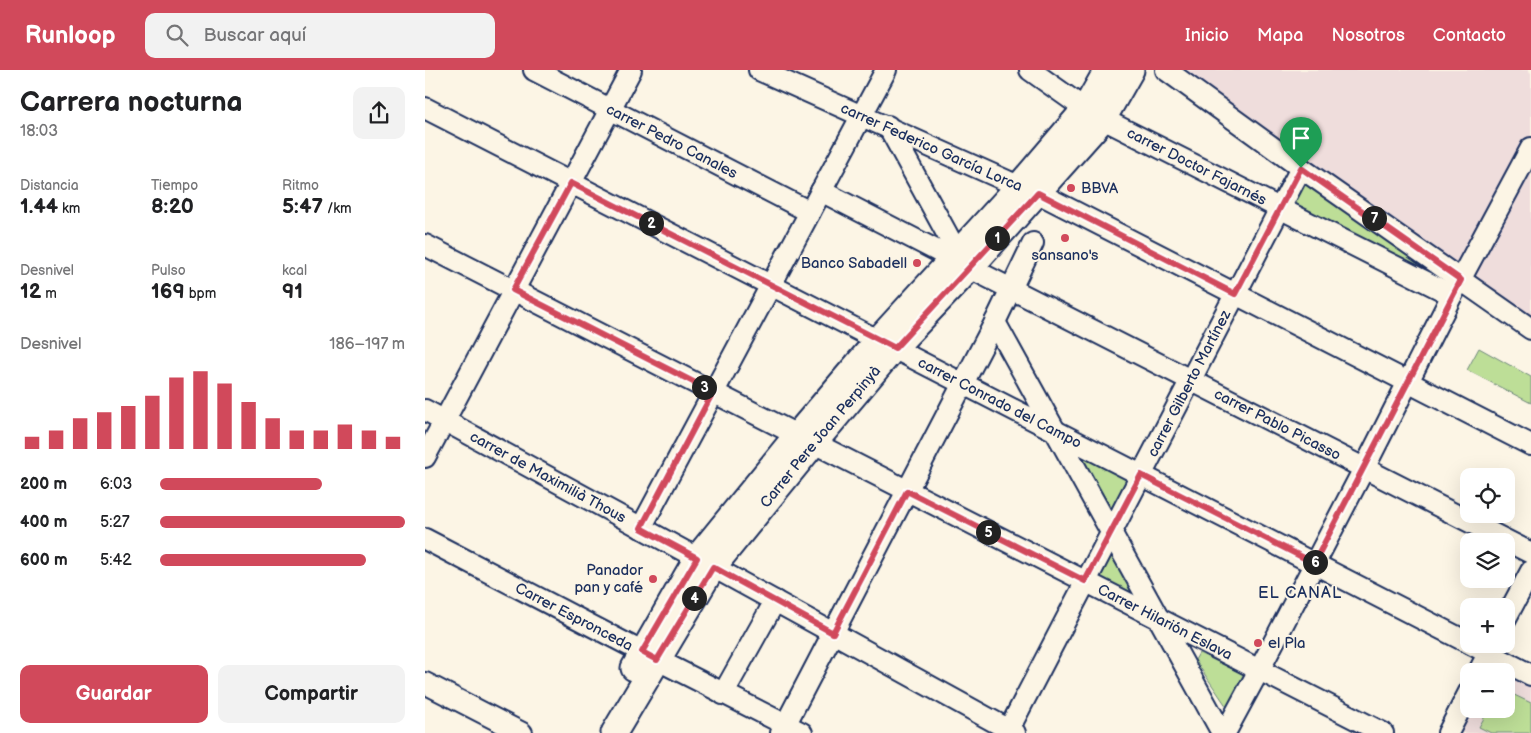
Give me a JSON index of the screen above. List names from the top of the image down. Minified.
{"streets":{"main road":["Carrer Pere Joan Perpinyà"],"street":["carrer Pedro Canales","carrer Federico García Lorca","carrer Doctor Fajarnés","carrer Gilberto Martínez","carrer Conrado del Campo","carrer Pablo Picasso","carrer de Maximilià Thous","Carrer Espronceda","Carrer Hilarión Eslava"]},"crossings":[["carrer Federico García Lorca","carrer Gilberto Martínez"],["carrer Federico García Lorca","Carrer Pere Joan Perpinyà"],["carrer Doctor Fajarnés","carrer Gilberto Martínez"],["carrer Doctor Fajarnés","Carrer Pere Joan Perpinyà"],["carrer Gilberto Martínez","carrer Conrado del Campo"],["carrer Gilberto Martínez","carrer Pablo Picasso"],["carrer Gilberto Martínez","carrer de Maximilià Thous"],["carrer Gilberto Martínez","Carrer Hilarión Eslava"],["carrer Conrado del Campo","Carrer Pere Joan Perpinyà"],["carrer Pablo Picasso","Carrer Pere Joan Perpinyà"],["Carrer Pere Joan Perpinyà","carrer de Maximilià Thous"],["Carrer Pere Joan Perpinyà","Carrer Espronceda"],["Carrer Pere Joan Perpinyà","Carrer Hilarión Eslava"]],"districts":["EL CANAL"],"places":["BBVA","sansano's","Banco Sabadell","Panador pan y café","el Pla"],"page":{"header":"Runloop","search":"Buscar aquí","nav":["Inicio","Mapa","Nosotros","Contacto"],"heading":["Carrera nocturna","18:03"],"stats":[["Distancia","1.44 km"],["Tiempo","8:20"],["Ritmo","5:47 /km"],["Desnivel","12 m"],["Pulso","169 bpm"],["kcal","91"]],"pins":["7","2","1","3","5","6","4"],"chart":["Desnivel","186–197 m"],"list":[{"name":"200 m","note":"6:03"},{"name":"400 m","note":"5:27"},{"name":"600 m","note":"5:42"}],"map_buttons":["+","−"],"buttons":["Guardar","Compartir"]}}
